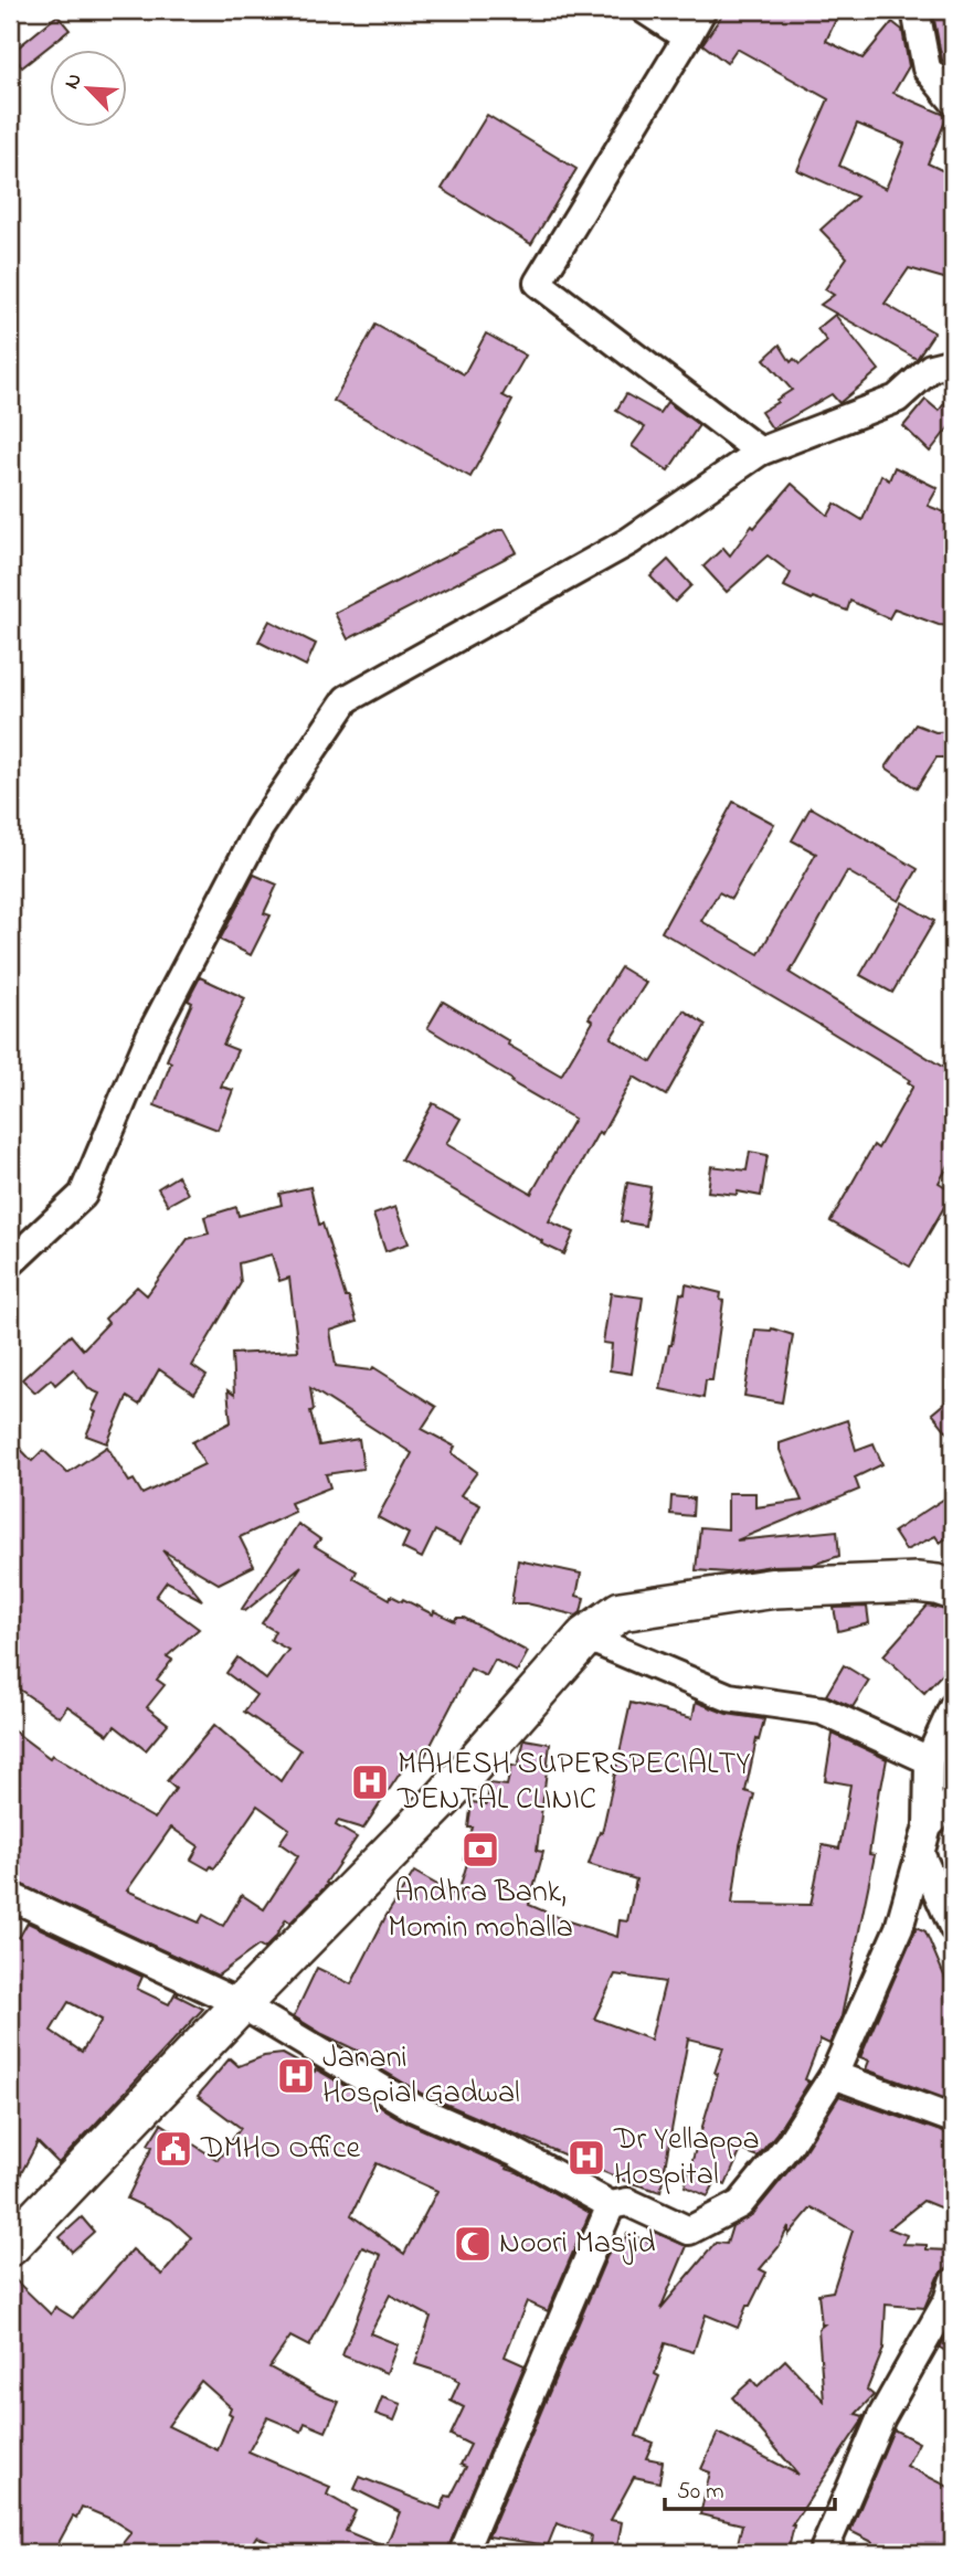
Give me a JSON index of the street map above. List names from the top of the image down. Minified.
{"places":{"hospital":["MAHESH SUPERSPECIALTY DENTAL CLINIC","Janani Hospial Gadwal","Dr Yellappa Hospital"],"bank":["Andhra Bank, Momin mohalla"],"public building":["DMHO Office"],"mosque":["Noori Masjid"]},"scale_bar":"50 m","north":"top left"}
